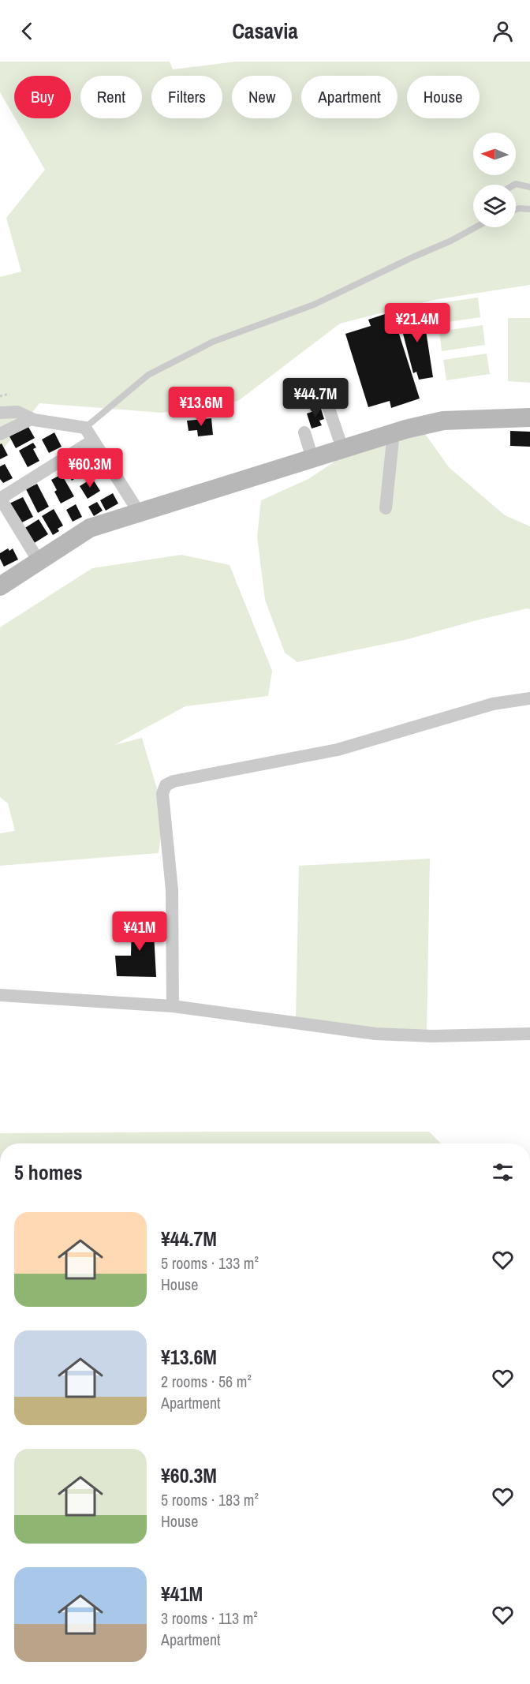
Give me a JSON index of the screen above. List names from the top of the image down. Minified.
{"north":"left","page":{"header":"Casavia","chip":["Buy","Rent","Filters","New","Apartment","House"],"price":["¥21.4M","¥44.7M","¥13.6M","¥60.3M","¥41M"],"heading":"5 homes","list":[{"name":"¥44.7M","note":"5 rooms · 133 m² · House"},{"name":"¥13.6M","note":"2 rooms · 56 m² · Apartment"},{"name":"¥60.3M","note":"5 rooms · 183 m² · House"},{"name":"¥41M","note":"3 rooms · 113 m² · Apartment"}]}}
